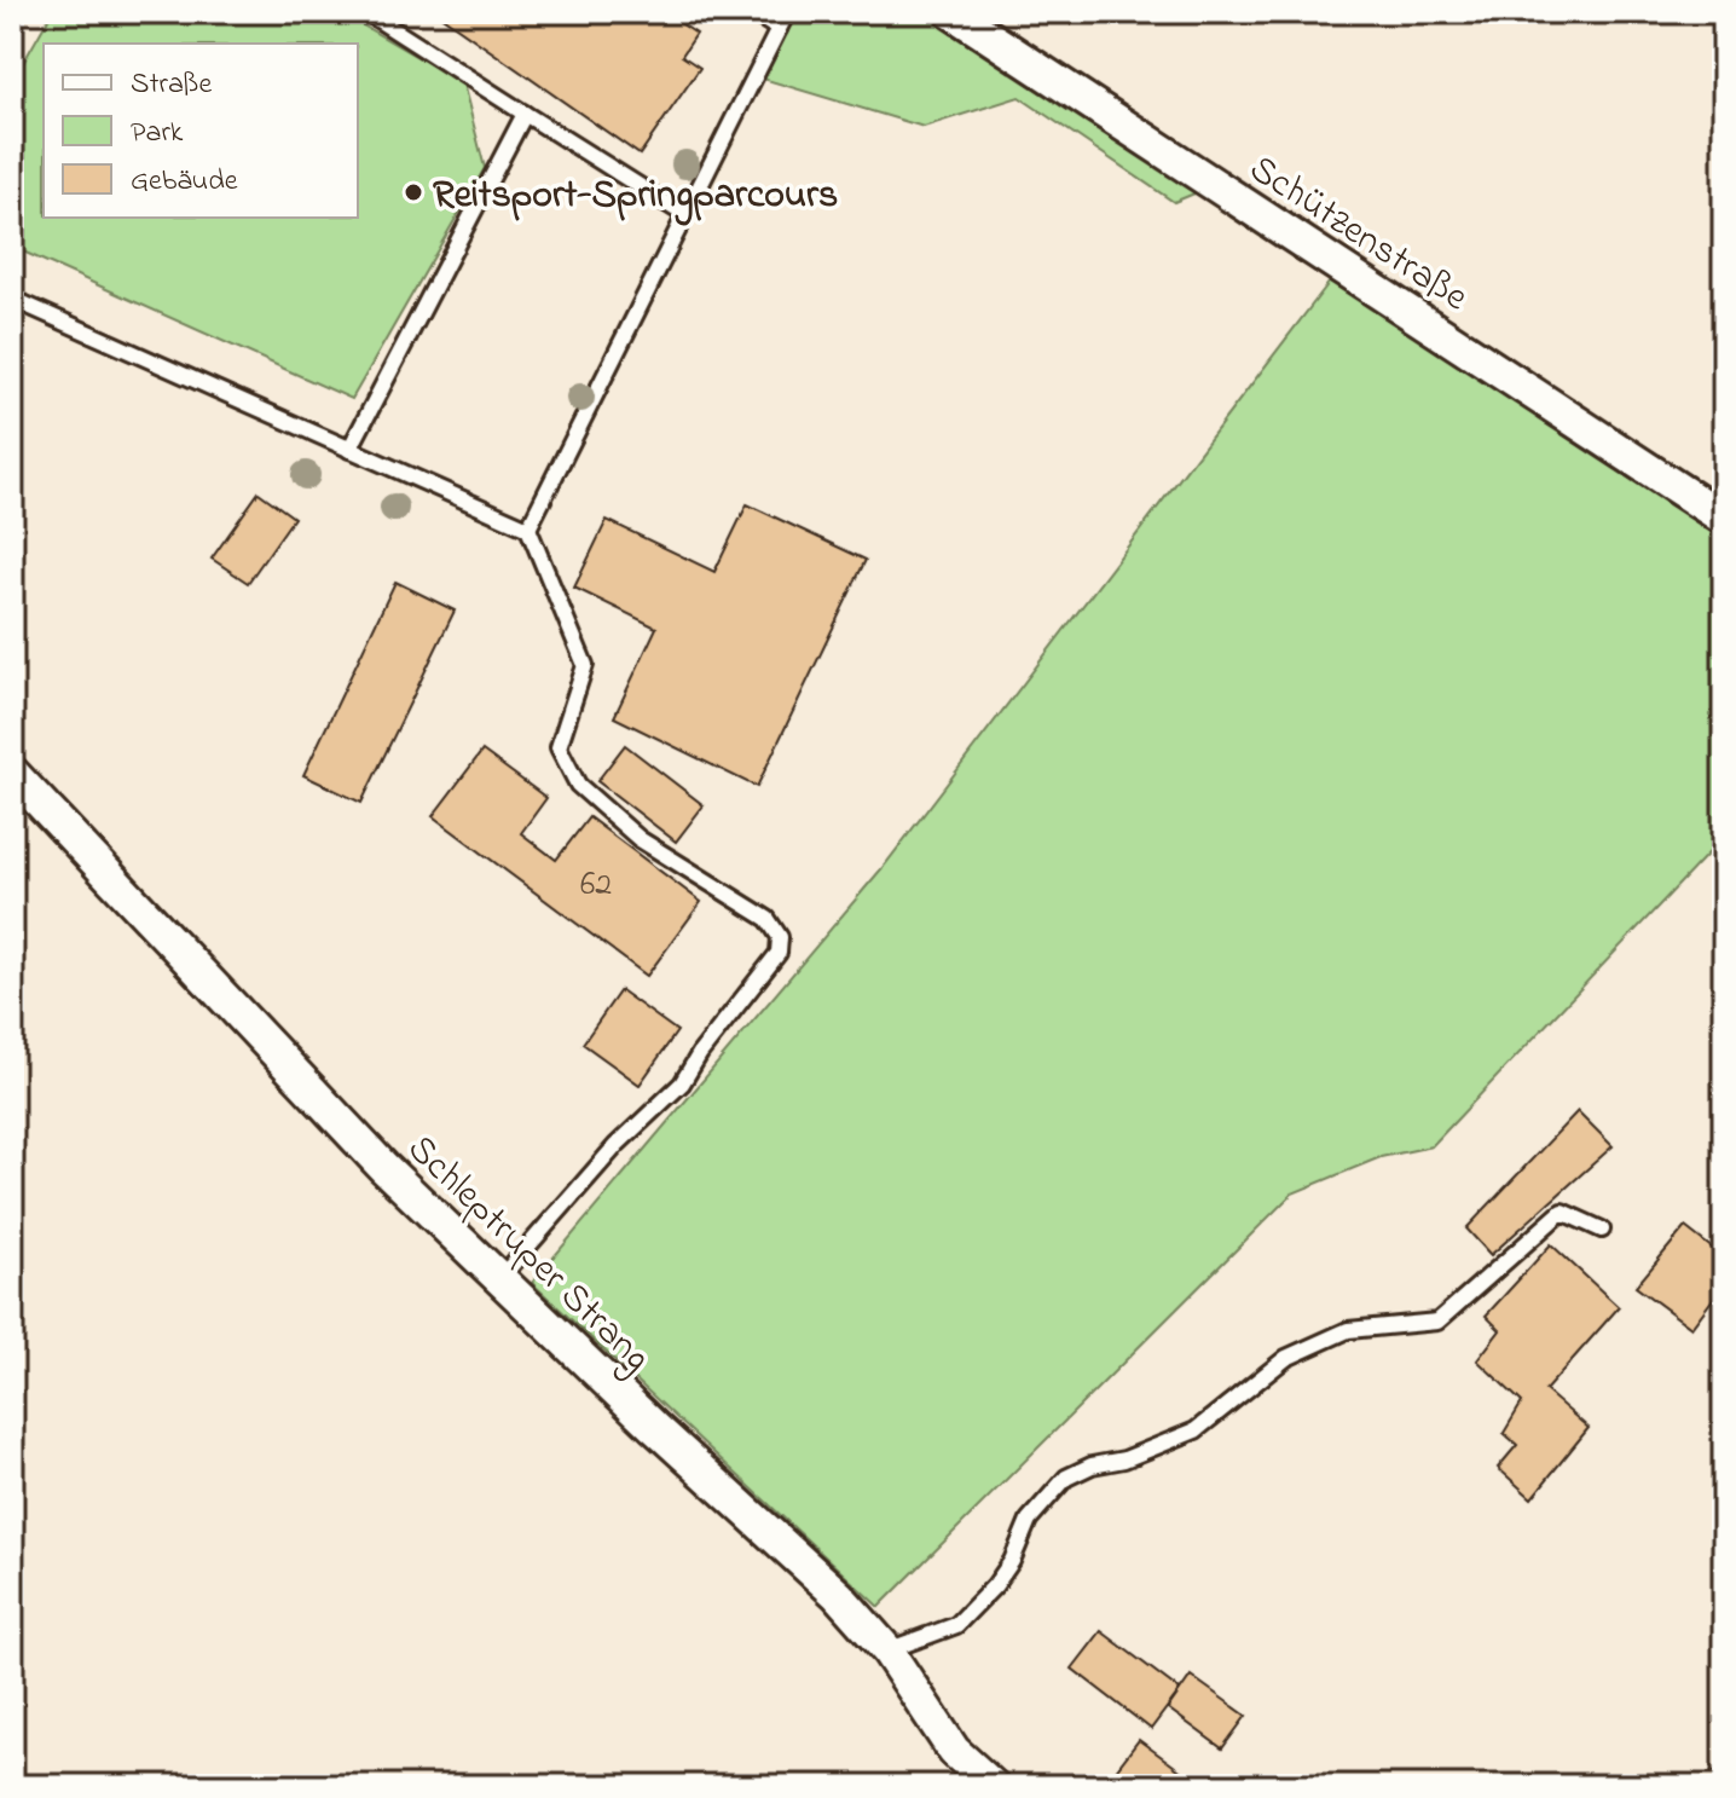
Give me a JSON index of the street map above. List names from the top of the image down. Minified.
{"streets":{"street":["Schützenstraße","Schleptruper Strang"]},"places":["Reitsport-Springparcours"],"house_numbers":["62"],"legend":["Straße","Park","Gebäude"]}
